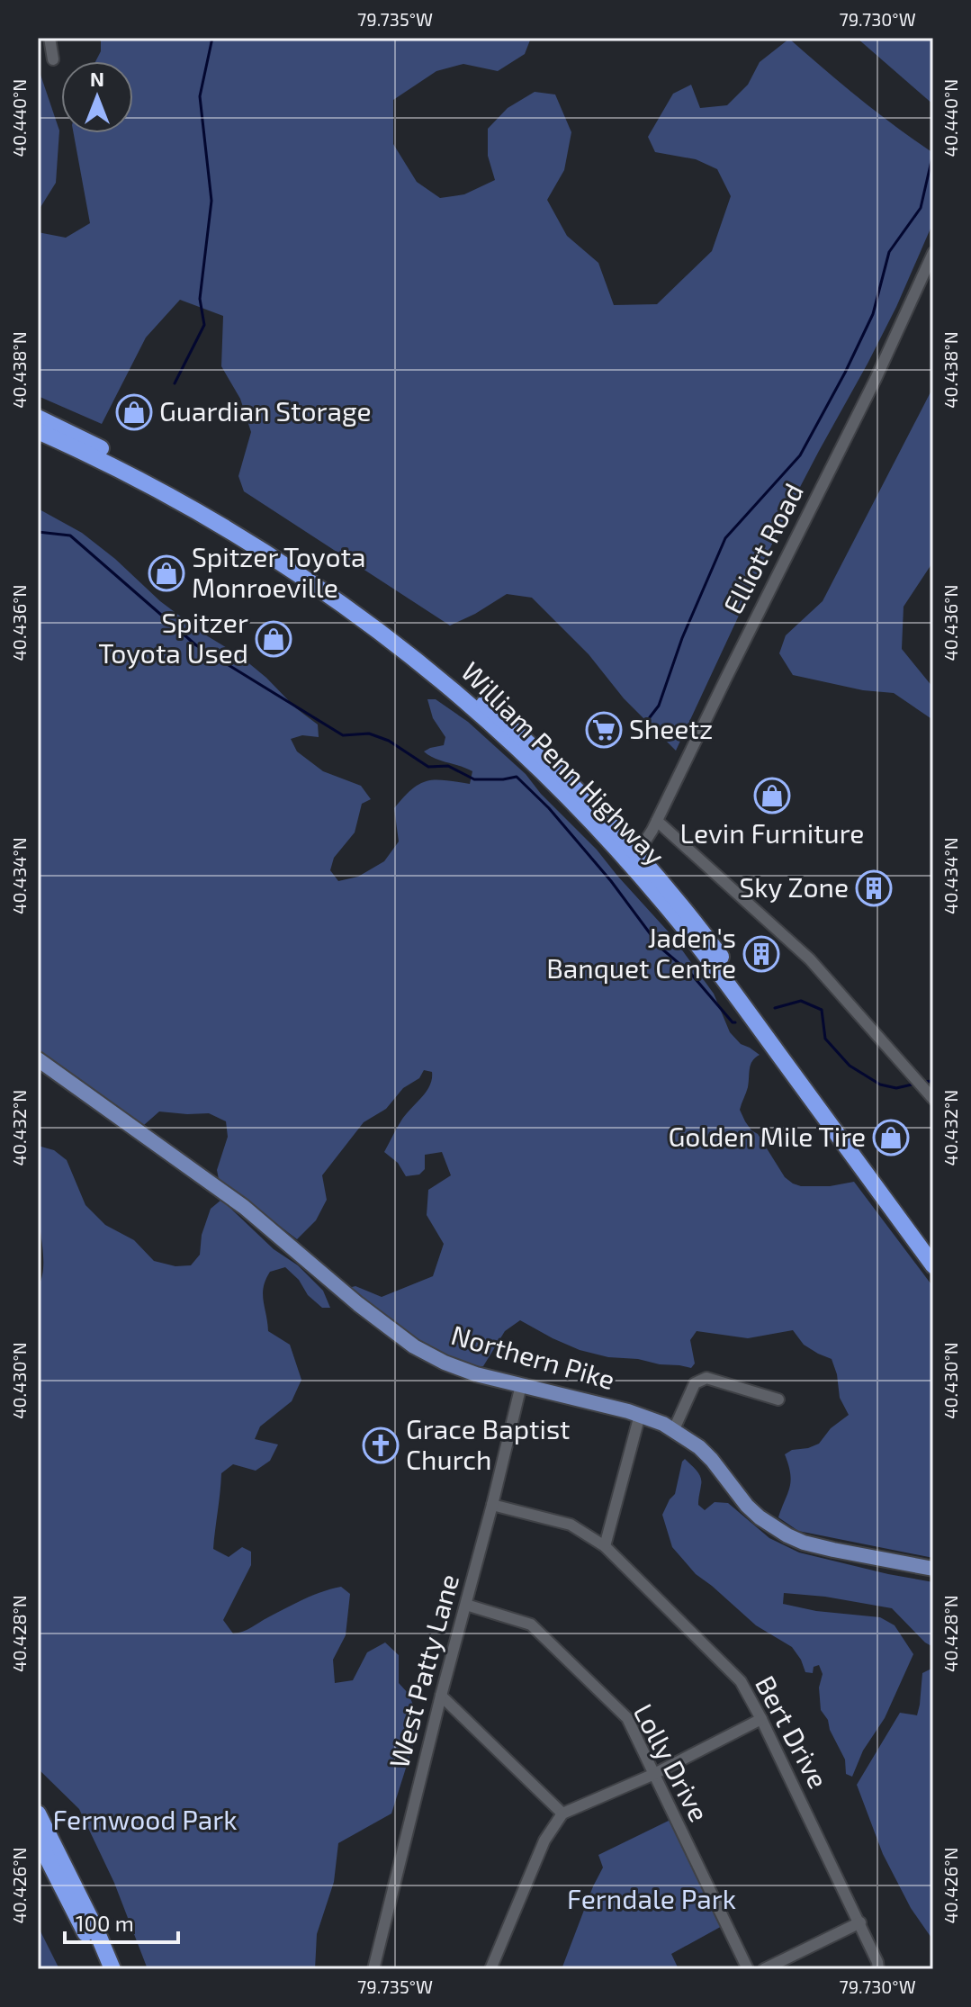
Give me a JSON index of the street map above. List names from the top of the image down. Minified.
{"streets":{"highway":["William Penn Highway"],"main road":["Northern Pike"],"street":["Elliott Road","West Patty Lane","Bert Drive","Lolly Drive"]},"crossings":[["Elliott Road","William Penn Highway"],["Northern Pike","West Patty Lane"],["West Patty Lane","Bert Drive"],["West Patty Lane","Lolly Drive"]],"parks":["Fernwood Park","Ferndale Park"],"places":{"shop":["Guardian Storage","Spitzer Toyota Monroeville","Spitzer Toyota Used","Levin Furniture","Golden Mile Tire"],"supermarket":["Sheetz"],"building":["Sky Zone","Jaden's Banquet Centre"],"church":["Grace Baptist Church"]},"scale_bar":"100 m","north":"top","coordinates":["79.735°W","79.730°W","40.440°N","40.438°N","40.436°N","40.434°N","40.432°N","40.430°N","40.428°N","40.426°N"]}
